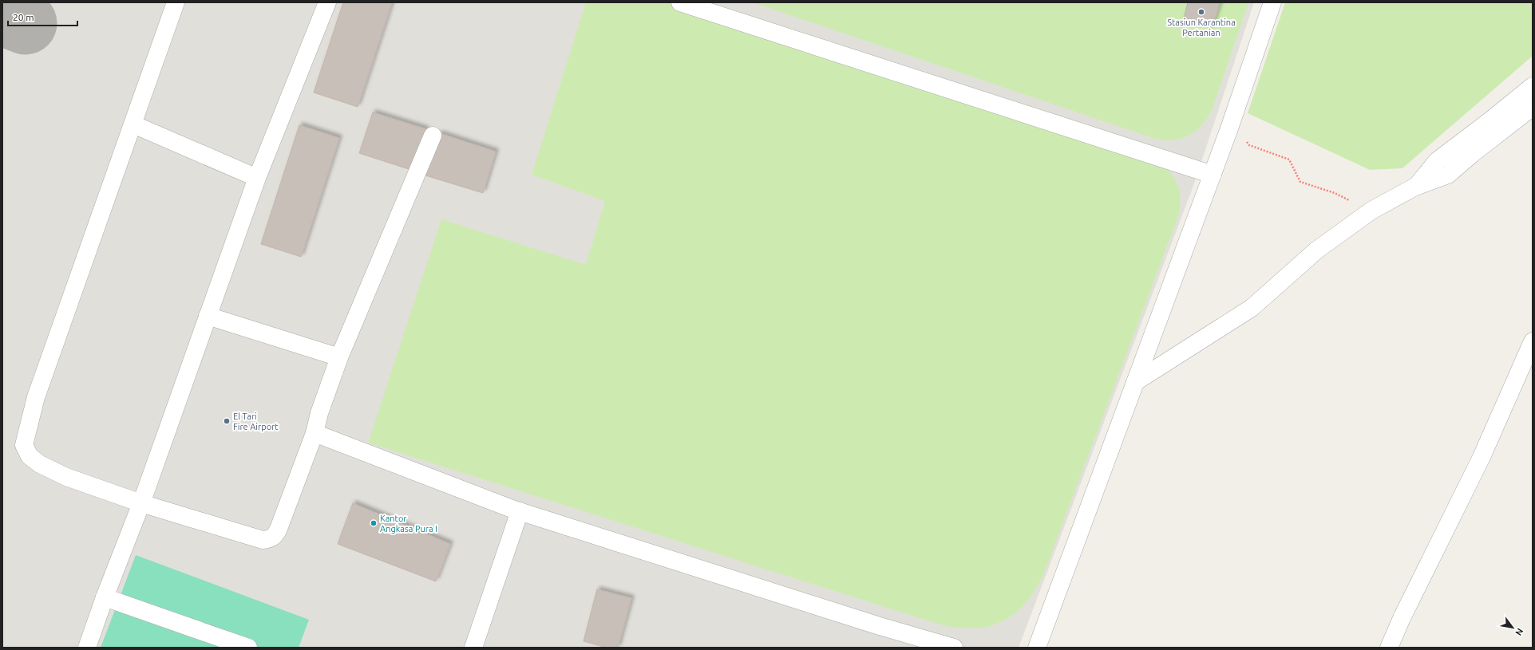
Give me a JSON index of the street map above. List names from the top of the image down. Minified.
{"places":["Stasiun Karantina Pertanian","El Tari Fire Airport","Kantor Angkasa Pura I"],"scale_bar":"20 m","north":"bottom right"}
